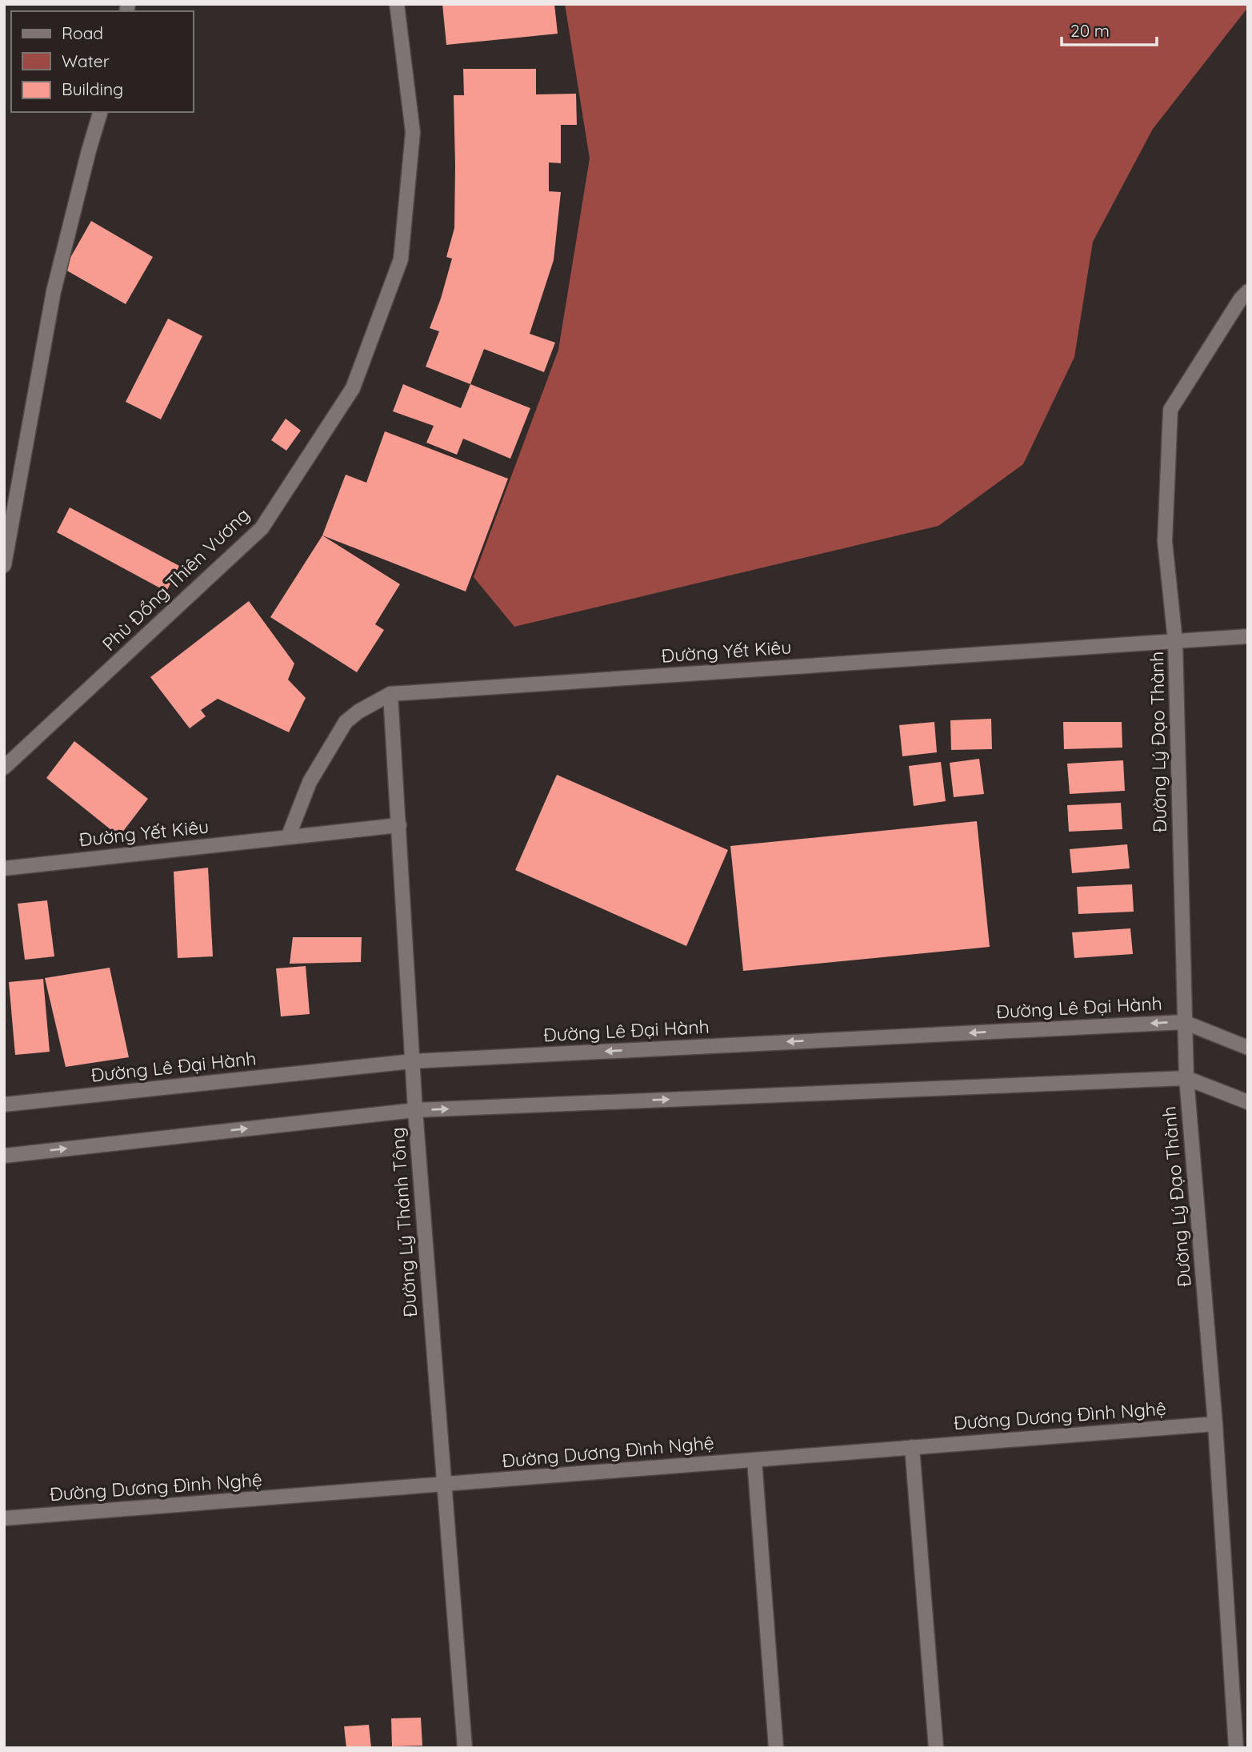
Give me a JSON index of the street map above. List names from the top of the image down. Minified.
{"streets":{"street":["Phù Đổng Thiên Vương","Đường Yết Kiêu","Đường Lý Đạo Thành","Đường Lê Đại Hành","Đường Lý Thánh Tông","Đường Dương Đình Nghệ"]},"crossings":[["Đường Yết Kiêu","Đường Lý Đạo Thành"],["Đường Yết Kiêu","Đường Lý Thánh Tông"],["Đường Lý Đạo Thành","Đường Lê Đại Hành"],["Đường Lý Đạo Thành","Đường Dương Đình Nghệ"],["Đường Lê Đại Hành","Đường Lý Thánh Tông"],["Đường Lý Thánh Tông","Đường Dương Đình Nghệ"]],"legend":["Road","Water","Building"],"scale_bar":"20 m"}
